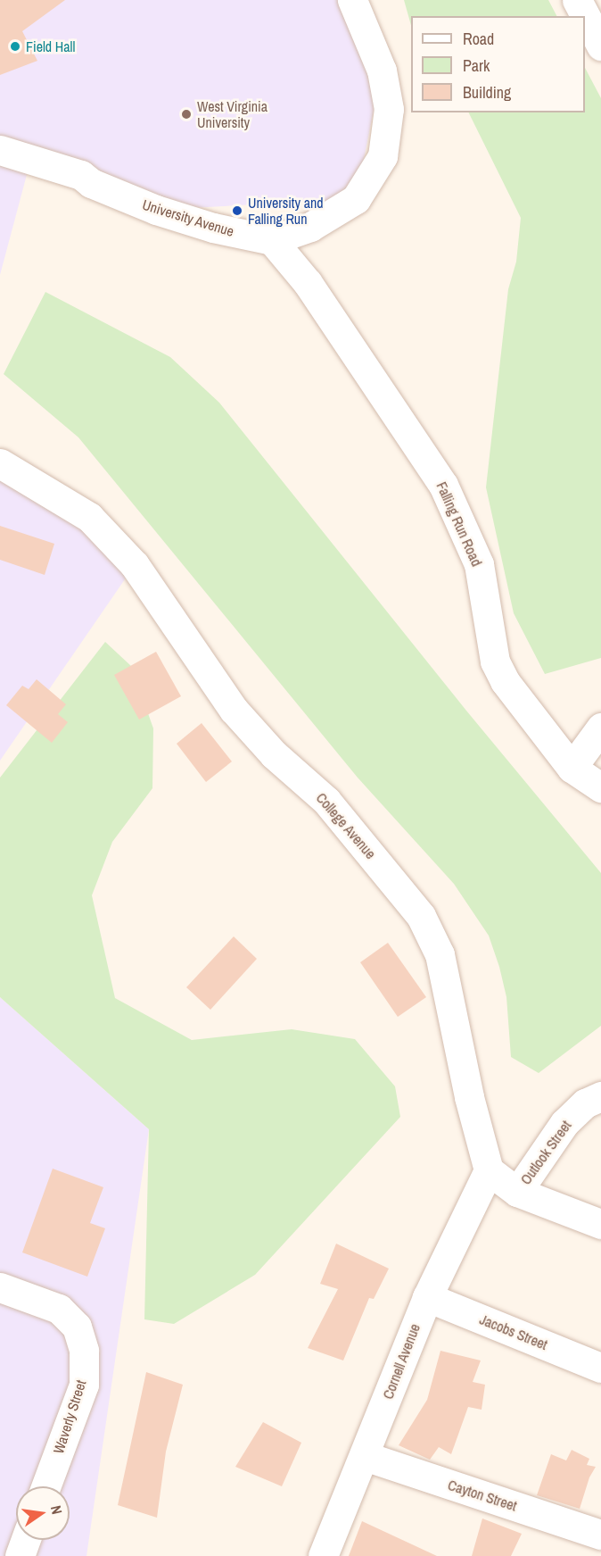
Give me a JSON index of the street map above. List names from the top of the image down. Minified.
{"streets":{"street":["University Avenue","Falling Run Road","College Avenue","Outlook Street","Jacobs Street","Cornell Avenue","Waverly Street","Cayton Street"]},"crossings":[["University Avenue","Falling Run Road"],["College Avenue","Cornell Avenue"],["Jacobs Street","Cornell Avenue"],["Cornell Avenue","Cayton Street"]],"places":["Field Hall","West Virginia University","University and Falling Run"],"legend":["Road","Park","Building"],"north":"right"}
